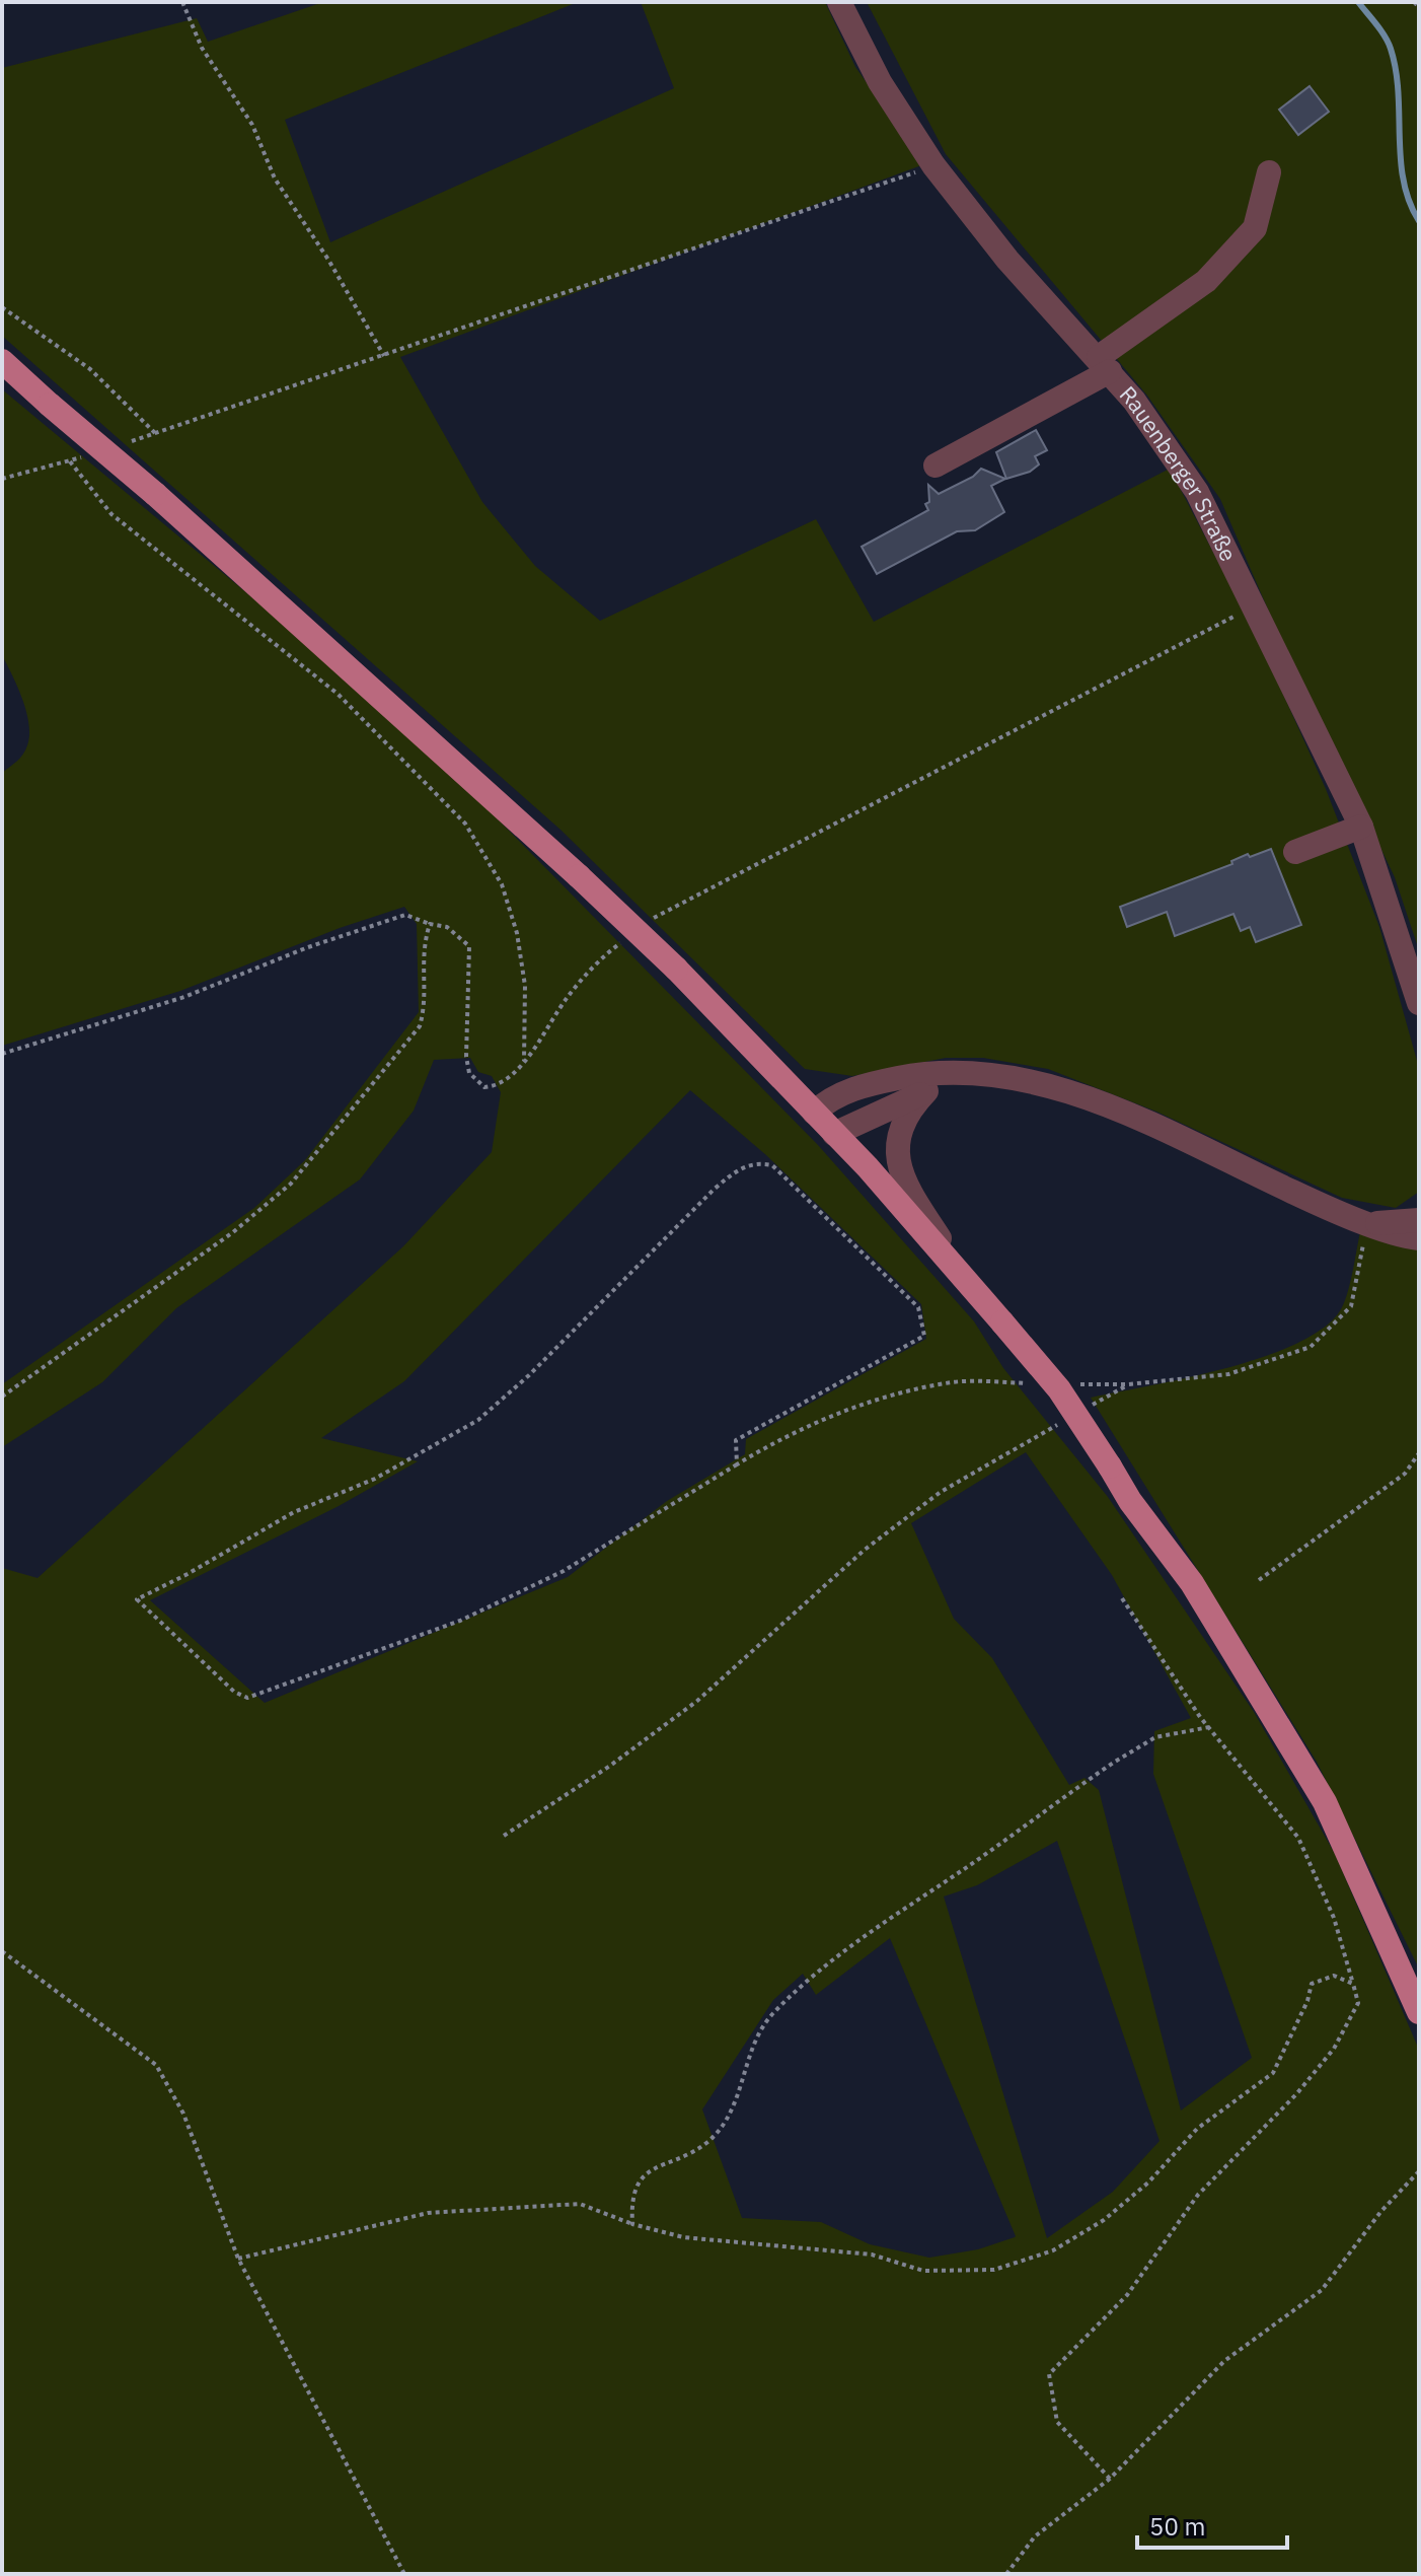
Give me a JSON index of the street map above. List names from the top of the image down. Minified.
{"streets":{"street":["Rauenberger Straße"]},"scale_bar":"50 m"}
